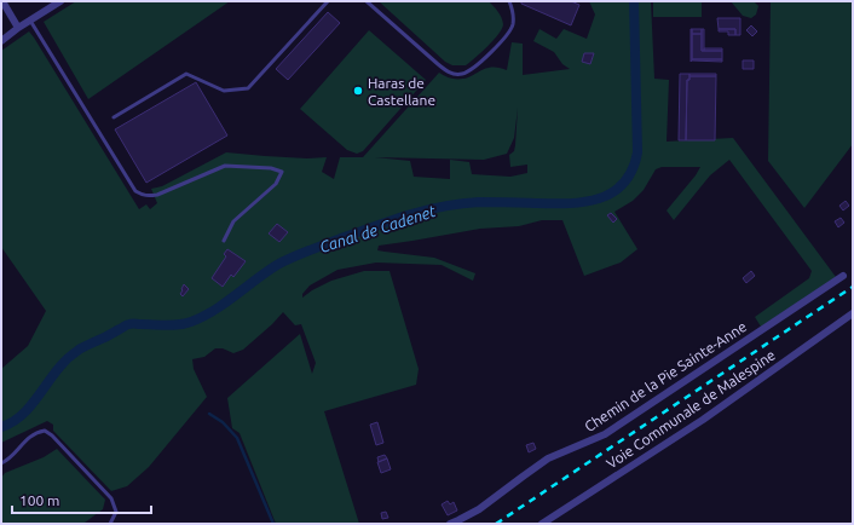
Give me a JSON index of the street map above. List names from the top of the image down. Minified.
{"streets":{"street":["Chemin de la Pie Sainte-Anne","Voie Communale de Malespine"]},"water":["Canal de Cadenet"],"places":["Haras de Castellane"],"scale_bar":"100 m"}
